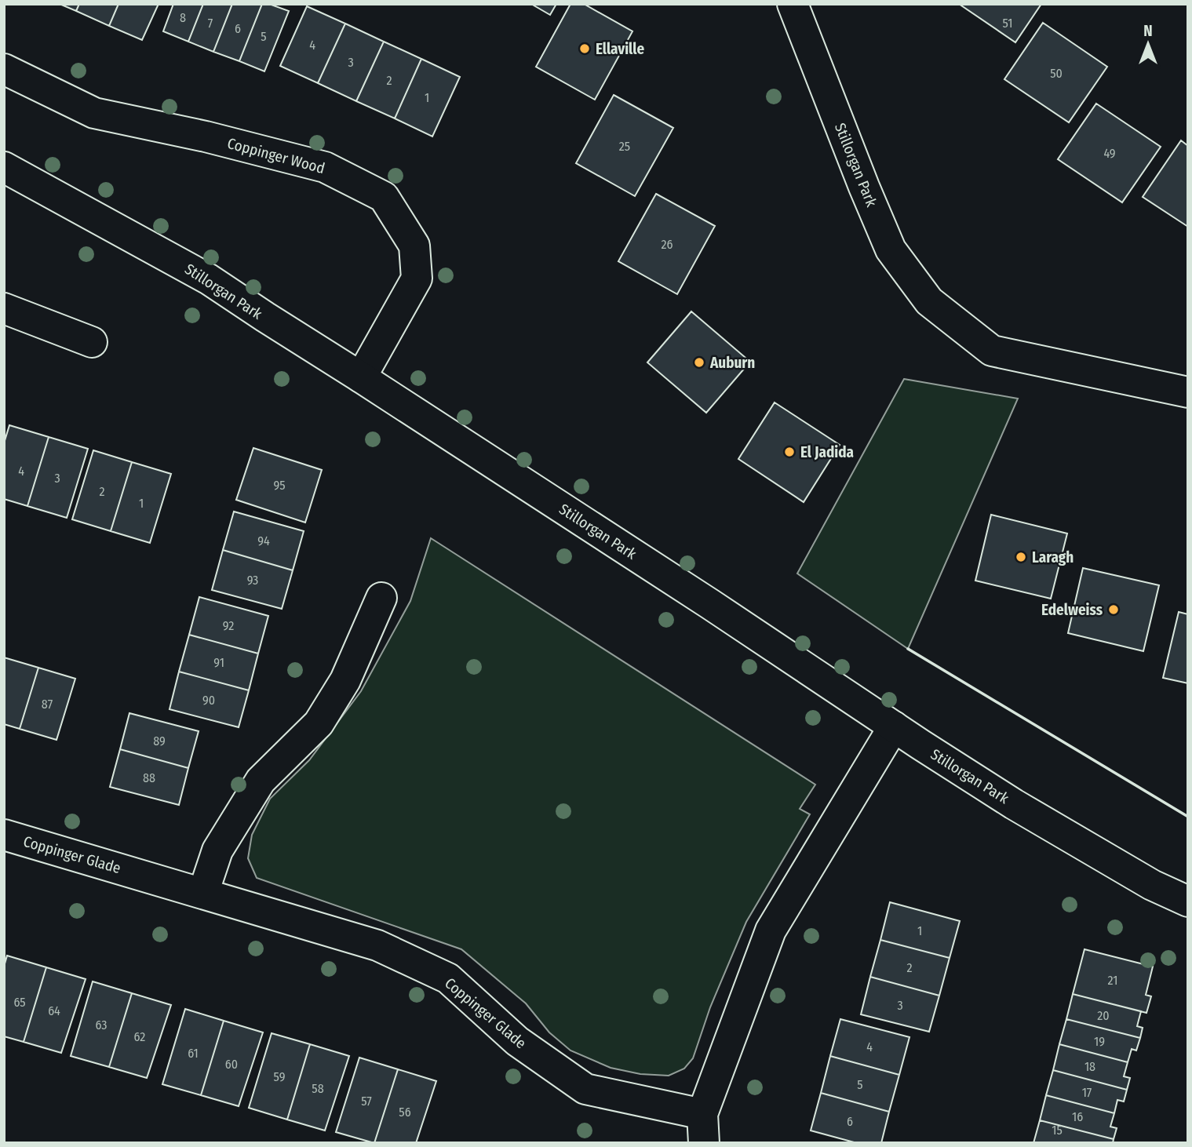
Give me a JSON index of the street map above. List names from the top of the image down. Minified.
{"streets":{"street":["Coppinger Wood","Stillorgan Park","Coppinger Glade"]},"crossings":[["Coppinger Wood","Stillorgan Park"],["Stillorgan Park","Coppinger Glade"]],"places":["Ellaville","Auburn","El Jadida","Laragh","Edelweiss"],"house_numbers":["8","7","51","6","5","4","3","50","2","1","25","49","26","4","3","95","2","1","94","93","92","91","90","87","89","88","1","2","21","65","3","64","20","63","62","19","4","61","60","18","59","5","58","17","57","56","16","6","15"],"north":"top"}
